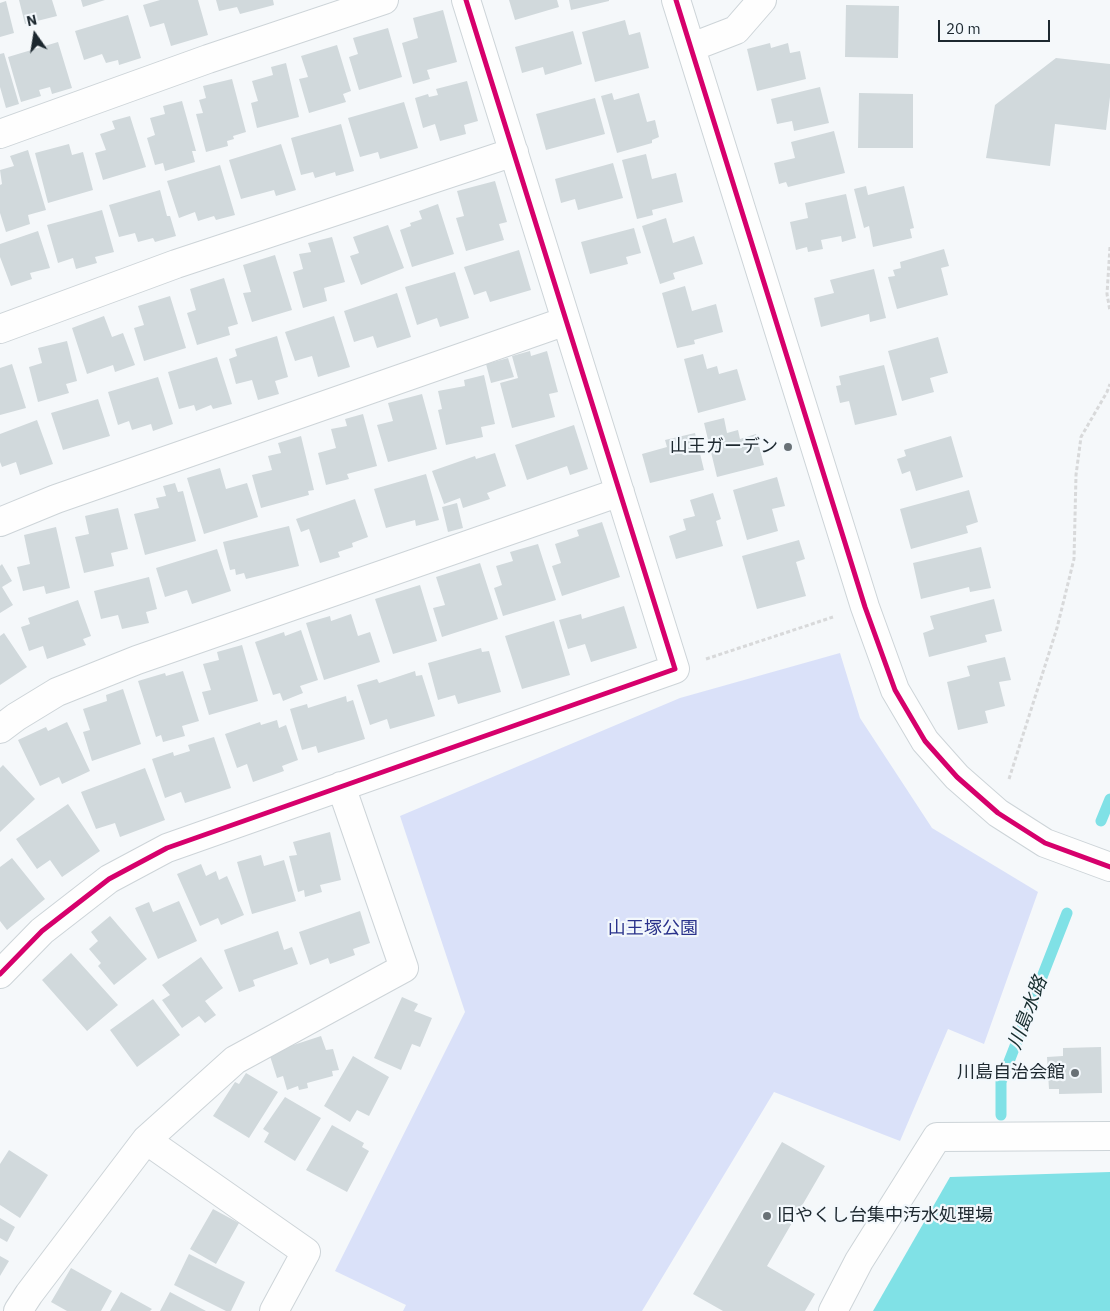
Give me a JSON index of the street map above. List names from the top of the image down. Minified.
{"water":["川島水路"],"parks":["山王塚公園"],"places":["山王ガーデン","川島自治会館","旧やくし台集中汚水処理場"],"scale_bar":"20 m","north":"top"}
